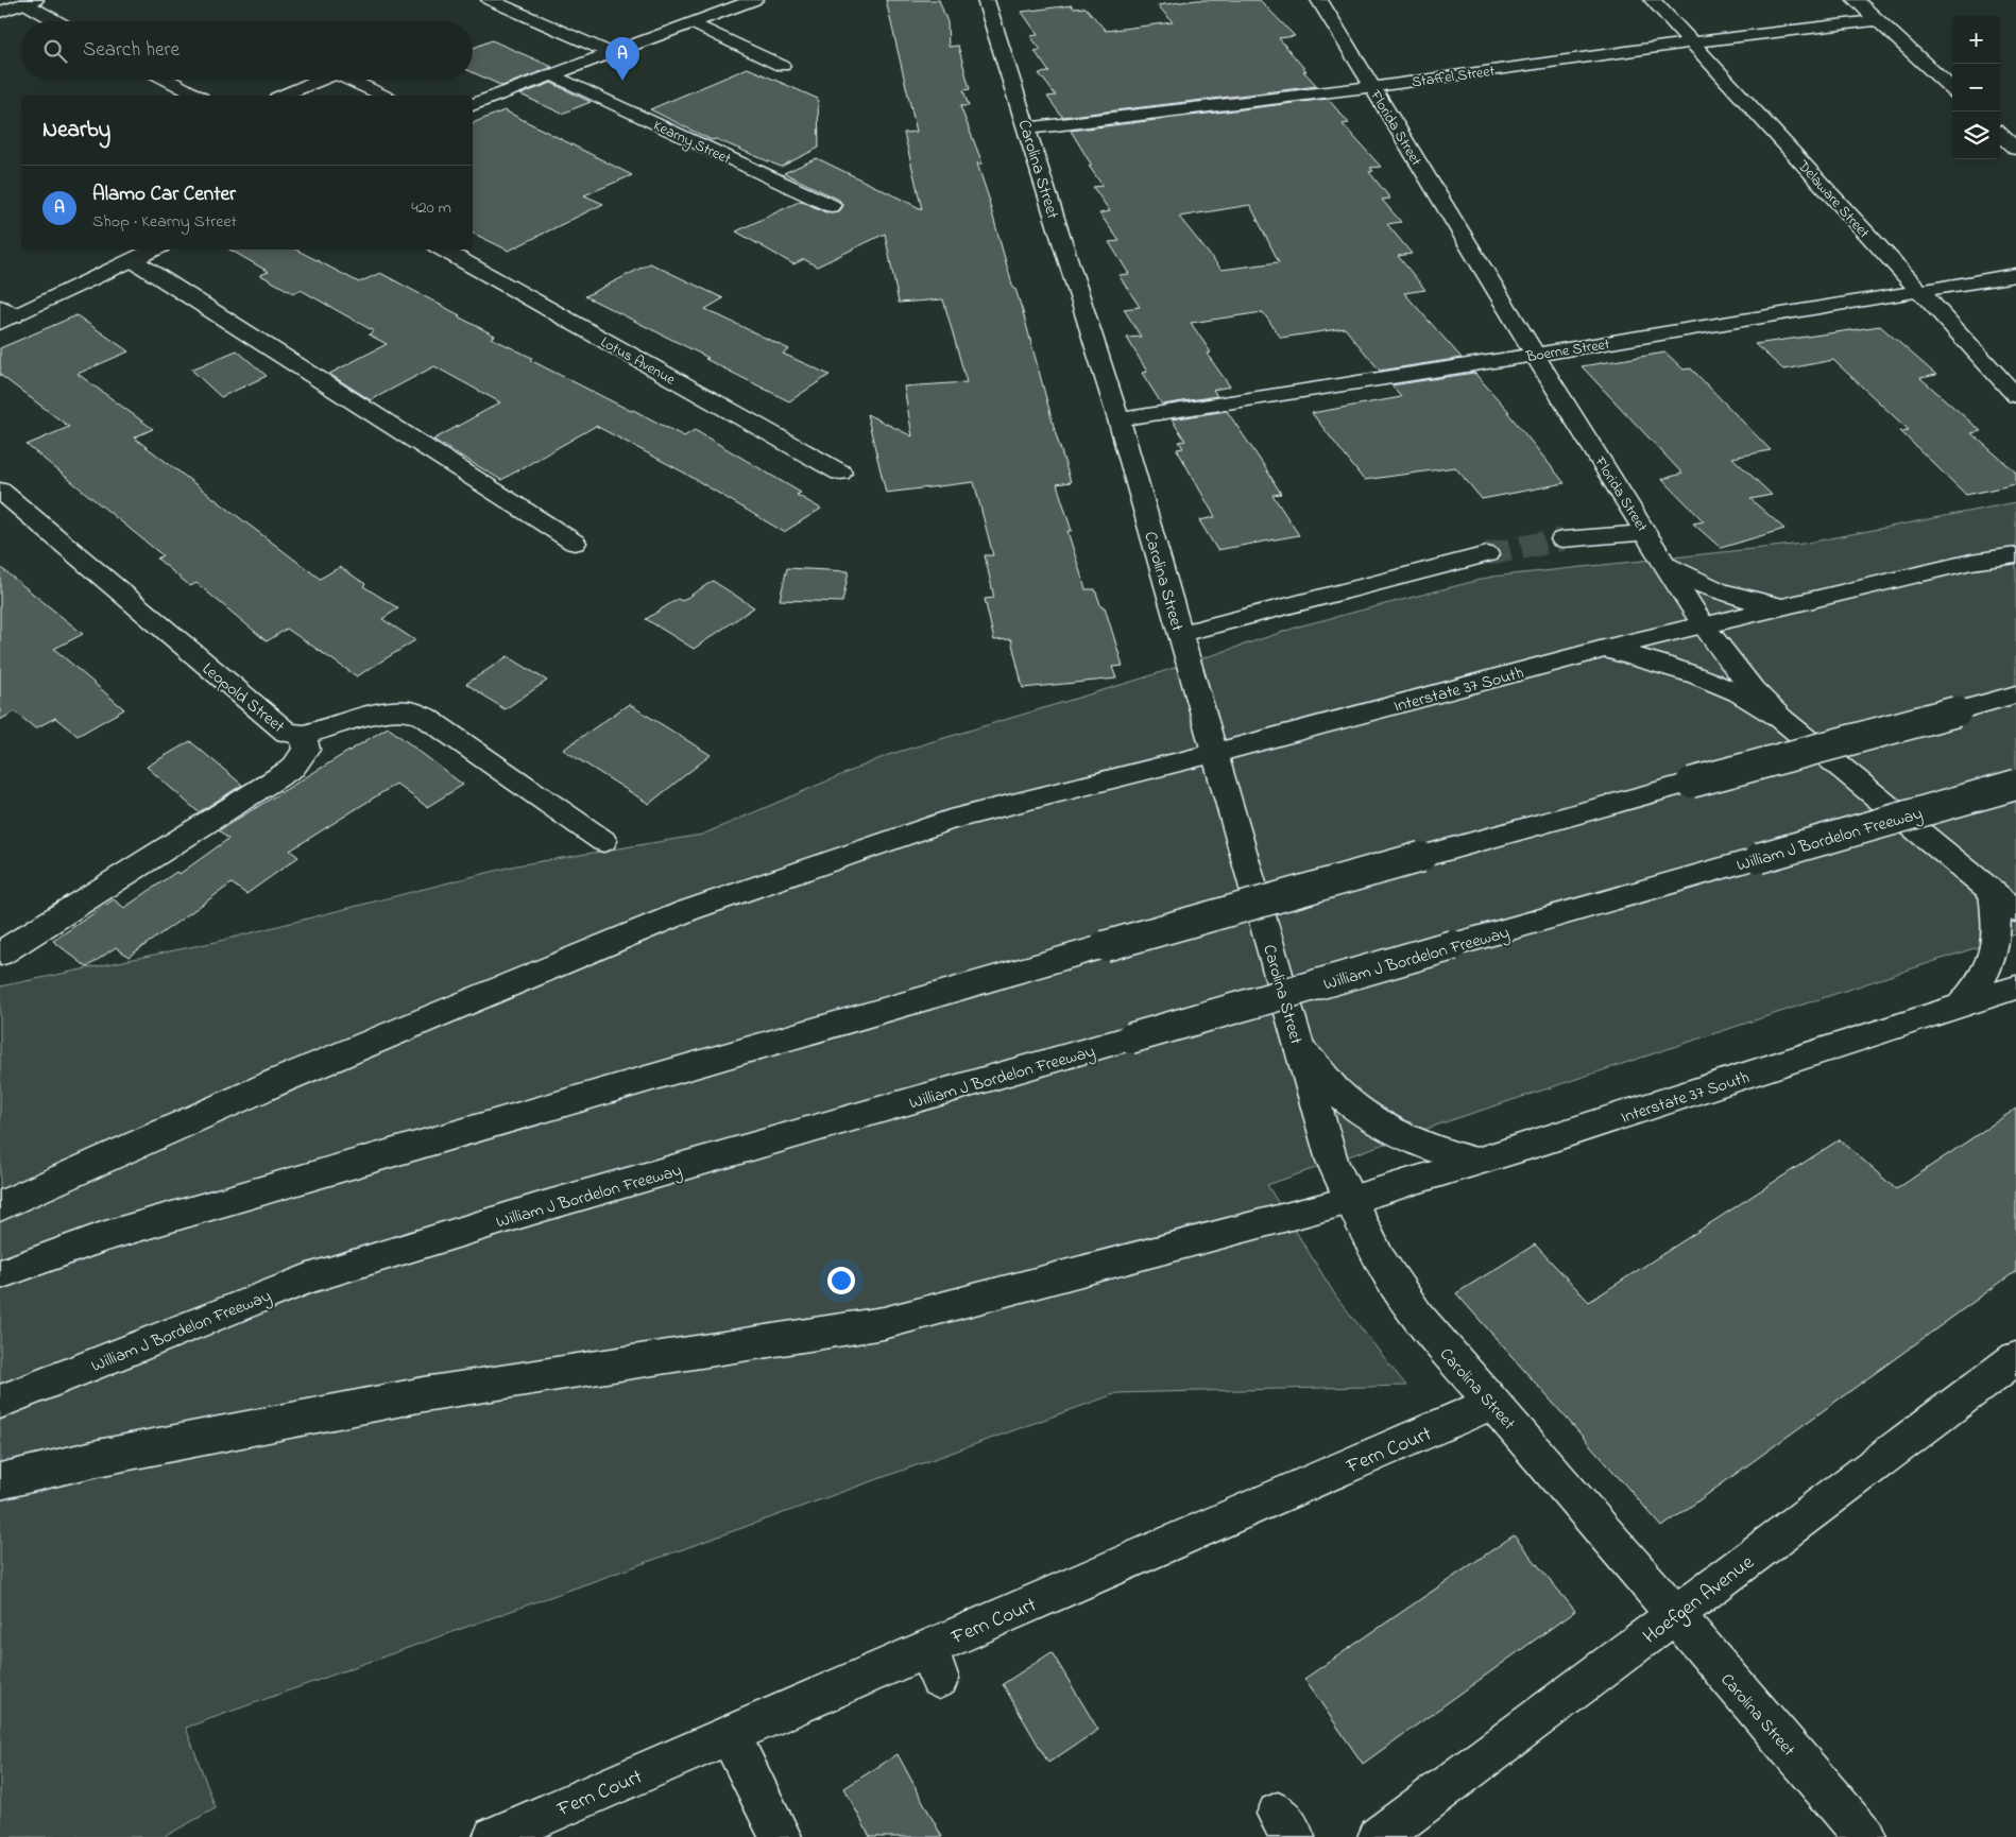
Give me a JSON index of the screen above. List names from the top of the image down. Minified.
{"streets":{"main road":["Staffel Street","Florida Street","Kearny Street","Carolina Street","Delaware Street","Boerne Street","Lotus Avenue","Interstate 37 South","Leopold Street","William J Bordelon Freeway","Fern Court","Hoefgen Avenue"]},"crossings":[["Staffel Street","Florida Street"],["Staffel Street","Carolina Street"],["Staffel Street","Delaware Street"],["Florida Street","Boerne Street"],["Florida Street","Interstate 37 South"],["Carolina Street","Boerne Street"],["Carolina Street","Interstate 37 South"],["Carolina Street","Fern Court"],["Carolina Street","Hoefgen Avenue"],["Delaware Street","Boerne Street"]],"page":{"map_buttons":["+","−"],"search":"Search here","pins":"A","heading":"Nearby","list":[{"mark":"A","name":"Alamo Car Center","note":"Shop · Kearny Street","value":"420 m"}]}}
